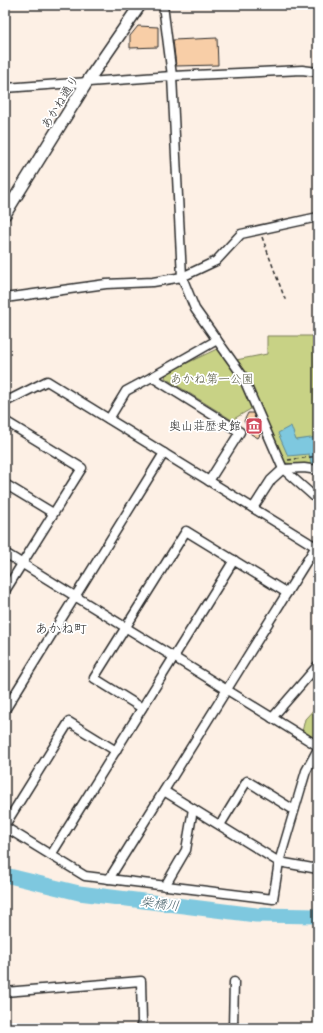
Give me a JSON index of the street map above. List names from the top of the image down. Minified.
{"streets":{"street":["あかね通り"]},"districts":["あかね町"],"water":["柴橋川"],"parks":["あかね第一公園"],"places":{"museum":["奥山荘歴史館"]}}
